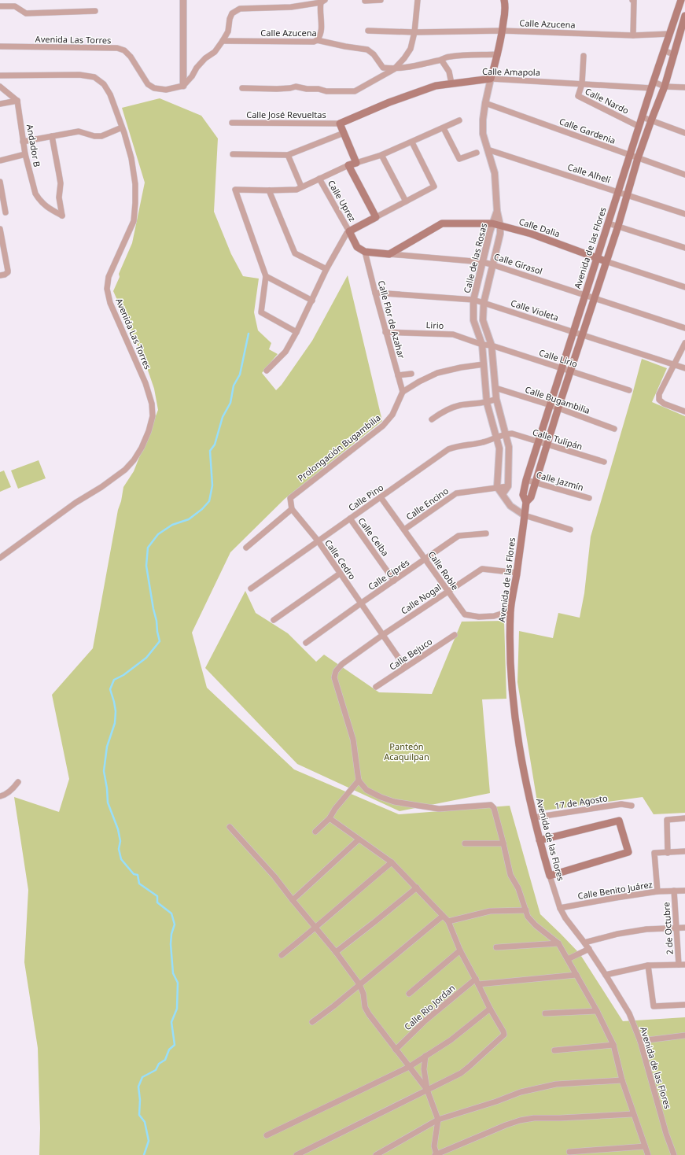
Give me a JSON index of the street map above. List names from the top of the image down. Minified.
{"streets":{"main road":["Calle Amapola","Calle Dalia","Avenida de las Flores","Calle Girasol"],"street":["Calle Azucena","Avenida Las Torres","Calle Nardo","Calle José Revueltas","Calle Gardenia","Andador B","Calle Alhelí","Calle Uprez","Calle de las Rosas","Calle Violeta","Calle Flor de Azahar","Lirio","Calle Lirio","Calle Bugambilia","Calle Tulipán","Prolongación Bugambilia","Calle Jazmín","Calle Pino","Calle Encino","Calle Ceiba","Calle Cedro","Calle Roble","Calle Ciprés","Calle Nogal","Calle Bejuco","17 de Agosto","Calle Benito Juárez","2 de Octubre","Calle Rio Jordan"]},"crossings":[["Calle Azucena","Avenida de las Flores"],["Calle Amapola","Calle Nardo"],["Calle Amapola","Calle José Revueltas"],["Calle Amapola","Avenida de las Flores"],["Calle Amapola","Calle de las Rosas"],["Calle Nardo","Avenida de las Flores"],["Calle Gardenia","Avenida de las Flores"],["Calle Gardenia","Calle de las Rosas"],["Calle Alhelí","Avenida de las Flores"],["Calle Alhelí","Calle de las Rosas"],["Calle Dalia","Avenida de las Flores"],["Calle Dalia","Calle de las Rosas"],["Calle Dalia","Calle Girasol"],["Avenida de las Flores","Calle Girasol"],["Avenida de las Flores","Calle Violeta"],["Avenida de las Flores","Calle Lirio"],["Avenida de las Flores","Calle Bugambilia"],["Avenida de las Flores","Calle Tulipán"],["Avenida de las Flores","Calle Jazmín"],["Avenida de las Flores","Calle Roble"],["Avenida de las Flores","Calle Nogal"],["Avenida de las Flores","17 de Agosto"],["Avenida de las Flores","Calle Benito Juárez"],["Calle de las Rosas","Calle Girasol"],["Calle de las Rosas","Calle Violeta"],["Calle de las Rosas","Lirio"],["Calle de las Rosas","Calle Lirio"],["Calle de las Rosas","Calle Bugambilia"],["Calle de las Rosas","Calle Tulipán"],["Calle de las Rosas","Calle Pino"],["Calle de las Rosas","Calle Encino"],["Calle Girasol","Calle Flor de Azahar"],["Calle Violeta","Calle Flor de Azahar"],["Calle Flor de Azahar","Lirio"],["Calle Flor de Azahar","Prolongación Bugambilia"],["Lirio","Calle Lirio"],["Calle Tulipán","Calle Pino"],["Prolongación Bugambilia","Calle Cedro"],["Calle Pino","Calle Ceiba"],["Calle Pino","Calle Cedro"],["Calle Pino","Calle Roble"],["Calle Encino","Calle Roble"],["Calle Ceiba","Calle Ciprés"],["Calle Cedro","Calle Ciprés"],["Calle Cedro","Calle Nogal"],["Calle Cedro","Calle Bejuco"],["Calle Roble","Calle Ciprés"],["Calle Roble","Calle Nogal"],["Calle Benito Juárez","2 de Octubre"]],"parks":["Panteón Acaquilpan"]}
